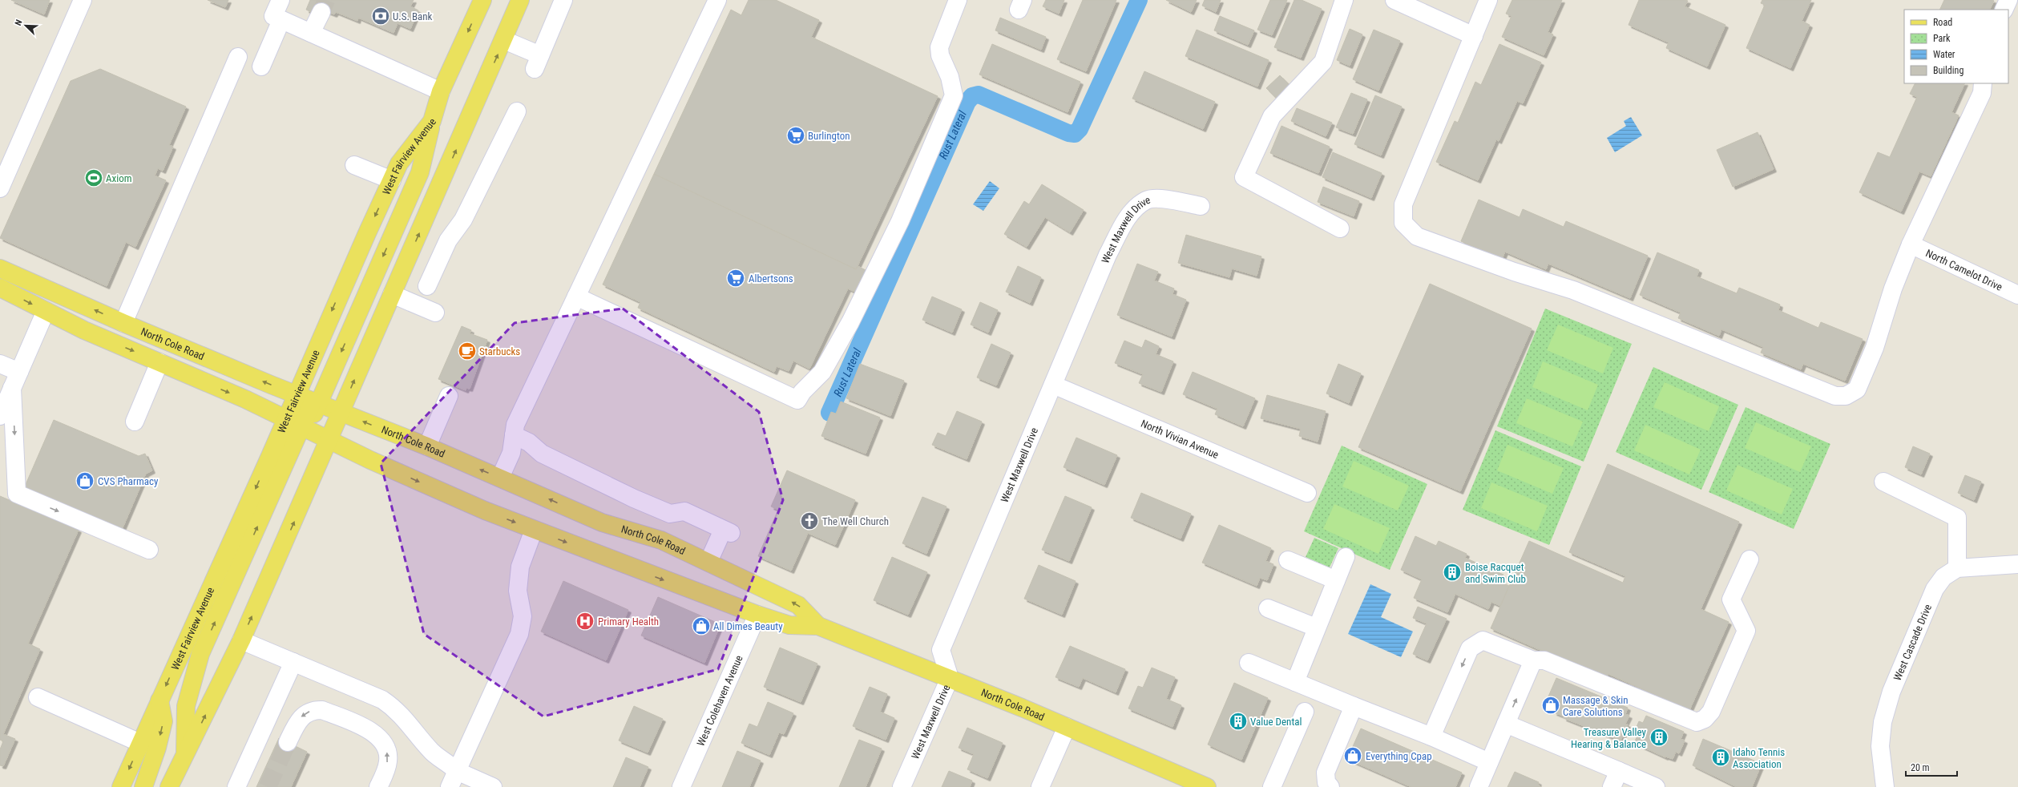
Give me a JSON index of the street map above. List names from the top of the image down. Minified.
{"streets":{"main road":["West Fairview Avenue","North Cole Road"],"street":["West Maxwell Drive","North Camelot Drive","North Vivian Avenue","West Cascade Drive","West Colehaven Avenue"]},"crossings":[["West Fairview Avenue","North Cole Road"],["West Maxwell Drive","North Cole Road"],["West Maxwell Drive","North Vivian Avenue"],["North Cole Road","West Colehaven Avenue"]],"water":["Rust Lateral"],"places":{"bank":["U.S. Bank"],"supermarket":["Burlington","Albertsons"],"sports":["Axiom"],"cafe":["Starbucks"],"shop":["CVS Pharmacy","All Dimes Beauty","Massage & Skin Care Solutions","Everything Cpap"],"church":["The Well Church"],"building":["Boise Racquet and Swim Club","Value Dental","Treasure Valley Hearing & Balance","Idaho Tennis Association"],"hospital":["Primary Health"]},"legend":["Road","Park","Water","Building"],"scale_bar":"20 m","north":"top left"}
